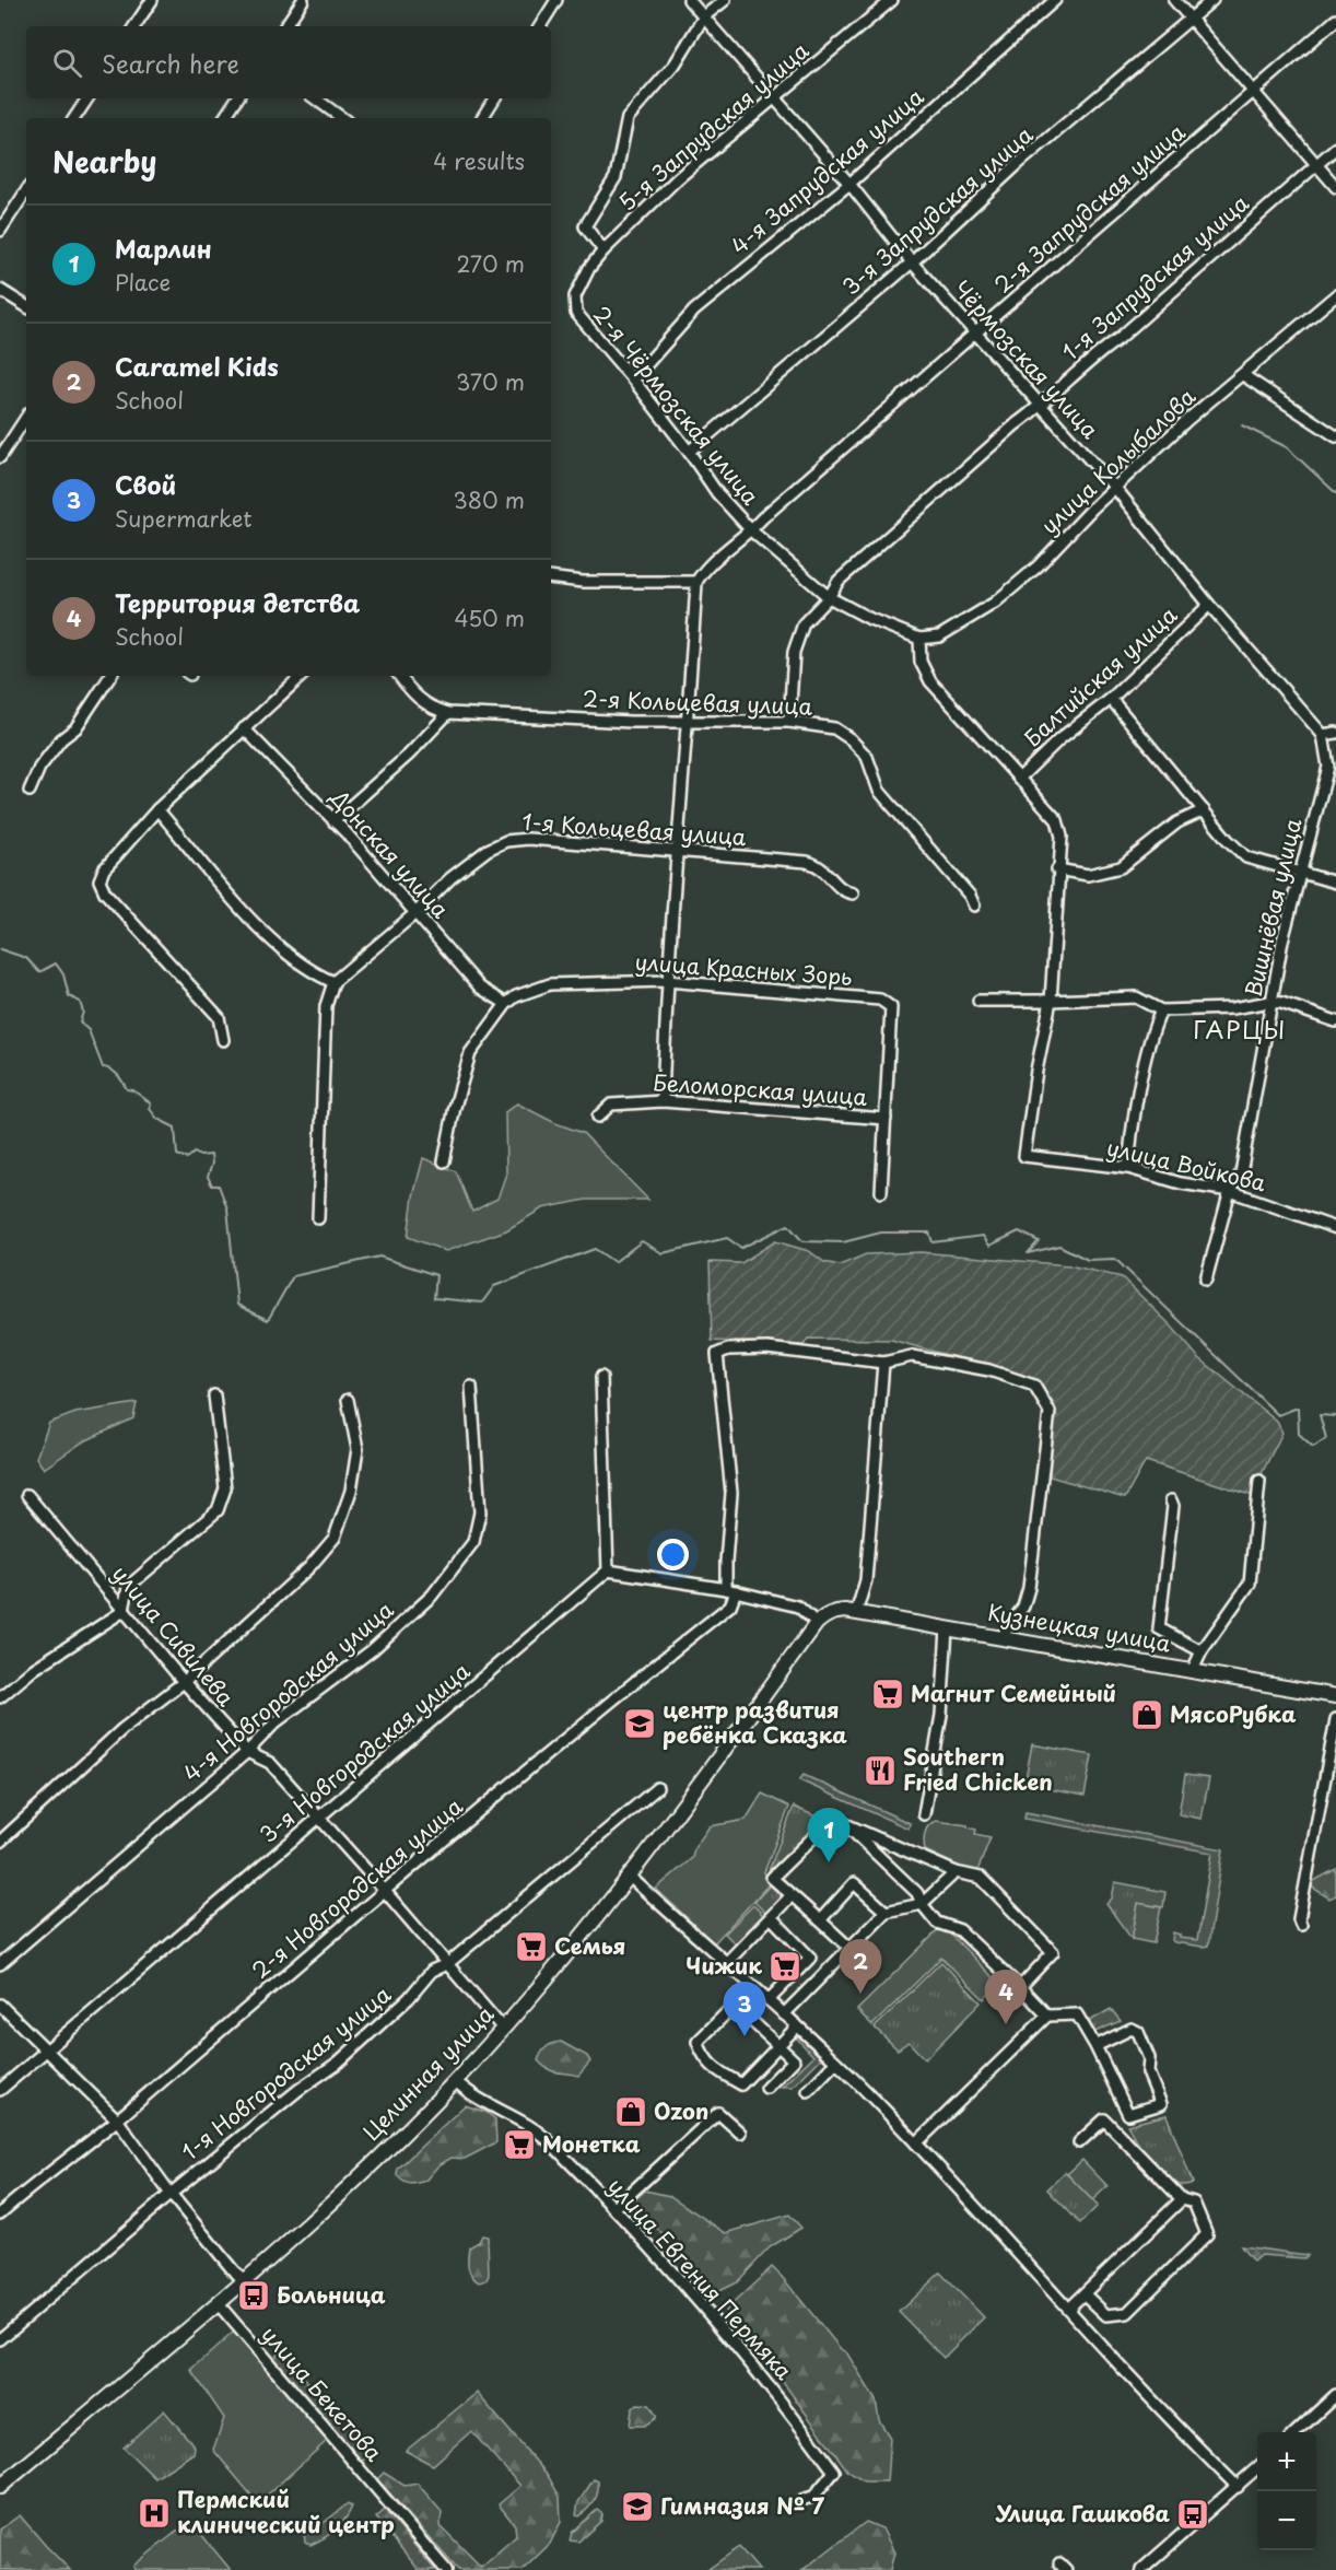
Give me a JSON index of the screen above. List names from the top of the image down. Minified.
{"streets":{"main road":["Кузнецкая улица","Целинная улица"],"street":["5-я Запрудская улица","4-я Запрудская улица","2-я Запрудская улица","3-я Запрудская улица","1-я Запрудская улица","Чёрмозская улица","2-я Чёрмозская улица","улица Колыбалова","Балтийская улица","2-я Кольцевая улица","1-я Кольцевая улица","Донская улица","Вишнёвая улица","улица Красных Зорь","Беломорская улица","улица Войкова","улица Сивилева","4-я Новгородская улица","3-я Новгородская улица","2-я Новгородская улица","1-я Новгородская улица","улица Евгения Пермяка","улица Бекетова"]},"crossings":[["5-я Запрудская улица","Чёрмозская улица"],["5-я Запрудская улица","2-я Чёрмозская улица"],["4-я Запрудская улица","Чёрмозская улица"],["4-я Запрудская улица","2-я Чёрмозская улица"],["2-я Запрудская улица","Чёрмозская улица"],["2-я Запрудская улица","2-я Чёрмозская улица"],["3-я Запрудская улица","Чёрмозская улица"],["3-я Запрудская улица","2-я Чёрмозская улица"],["1-я Запрудская улица","Чёрмозская улица"],["1-я Запрудская улица","2-я Чёрмозская улица"],["1-я Запрудская улица","2-я Кольцевая улица"],["Чёрмозская улица","улица Колыбалова"],["Чёрмозская улица","Балтийская улица"],["Чёрмозская улица","Вишнёвая улица"],["2-я Чёрмозская улица","улица Колыбалова"],["1-я Кольцевая улица","Донская улица"],["Донская улица","улица Красных Зорь"],["Вишнёвая улица","улица Войкова"],["улица Красных Зорь","Беломорская улица"],["Кузнецкая улица","Целинная улица"],["улица Сивилева","4-я Новгородская улица"],["улица Сивилева","3-я Новгородская улица"],["улица Сивилева","2-я Новгородская улица"],["улица Сивилева","1-я Новгородская улица"],["улица Сивилева","Целинная улица"],["Целинная улица","улица Евгения Пермяка"],["Целинная улица","улица Бекетова"]],"districts":["ГАРЦЫ"],"places":{"supermarket":["Магнит Семейный","Семья","Чижик","Монетка"],"shop":["МясоРубка","Ozon"],"school or university":["центр развития ребёнка Сказка","Гимназия № 7"],"restaurant":["Southern Fried Chicken"],"bus stop":["Больница","Улица Гашкова"],"hospital":["Пермский клинический центр"]},"page":{"search":"Search here","heading":["Nearby","4 results"],"list":[{"mark":"1","name":"Марлин","note":"Place","value":"270 m"},{"mark":"2","name":"Caramel Kids","note":"School","value":"370 m"},{"mark":"3","name":"Свой","note":"Supermarket","value":"380 m"},{"mark":"4","name":"Территория детства","note":"School","value":"450 m"}],"pins":["1","2","4","3"],"map_buttons":["+","−"]}}
